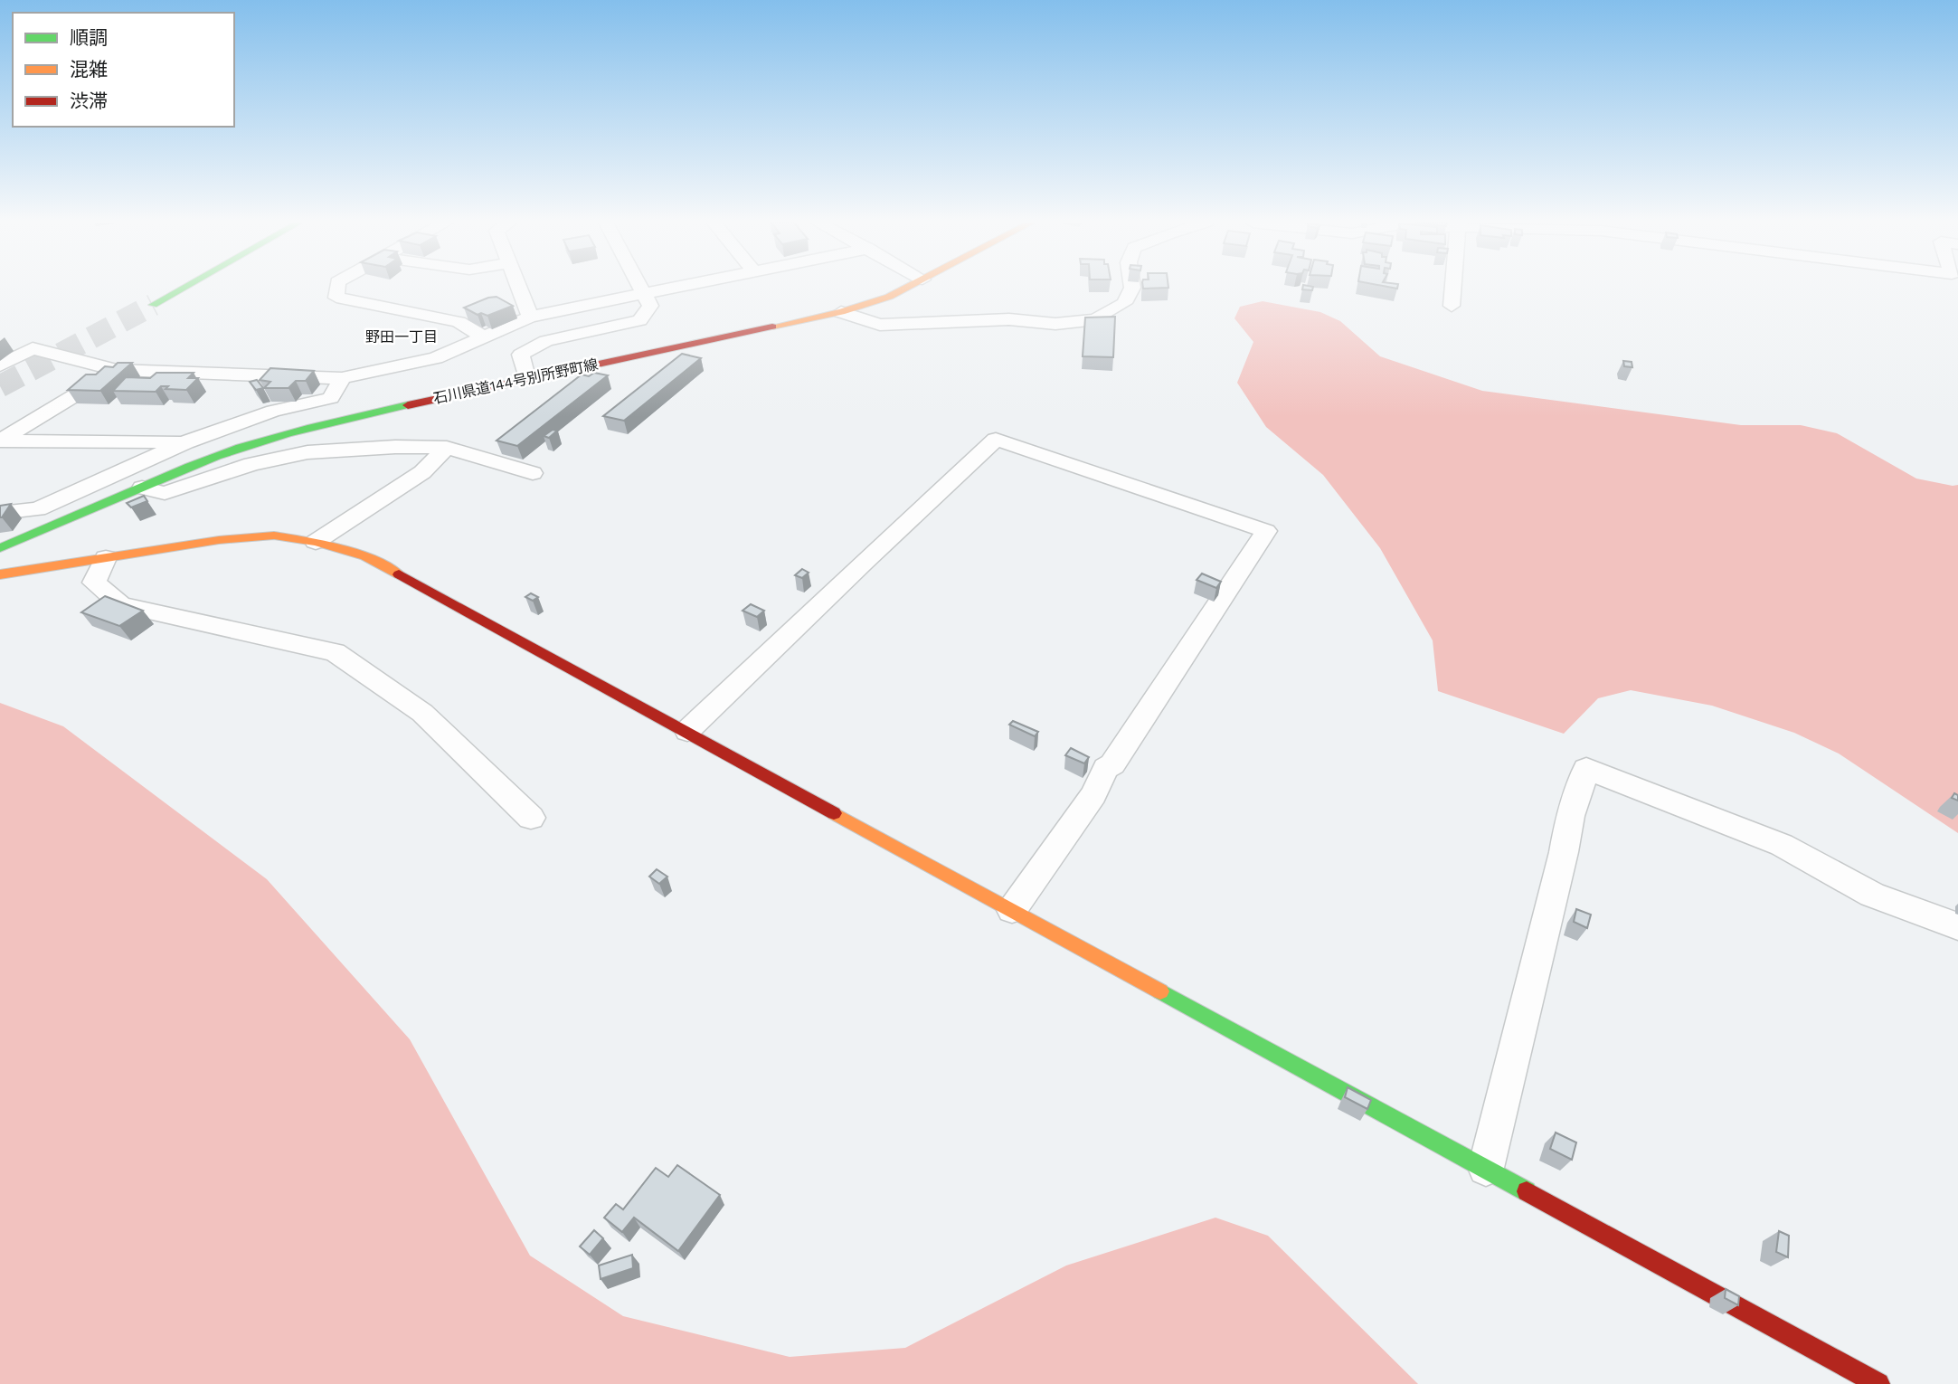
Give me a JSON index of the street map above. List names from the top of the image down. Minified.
{"streets":{"main road":["石川県道144号別所野町線"]},"districts":["野田一丁目"],"legend":["順調","混雑","渋滞"]}
